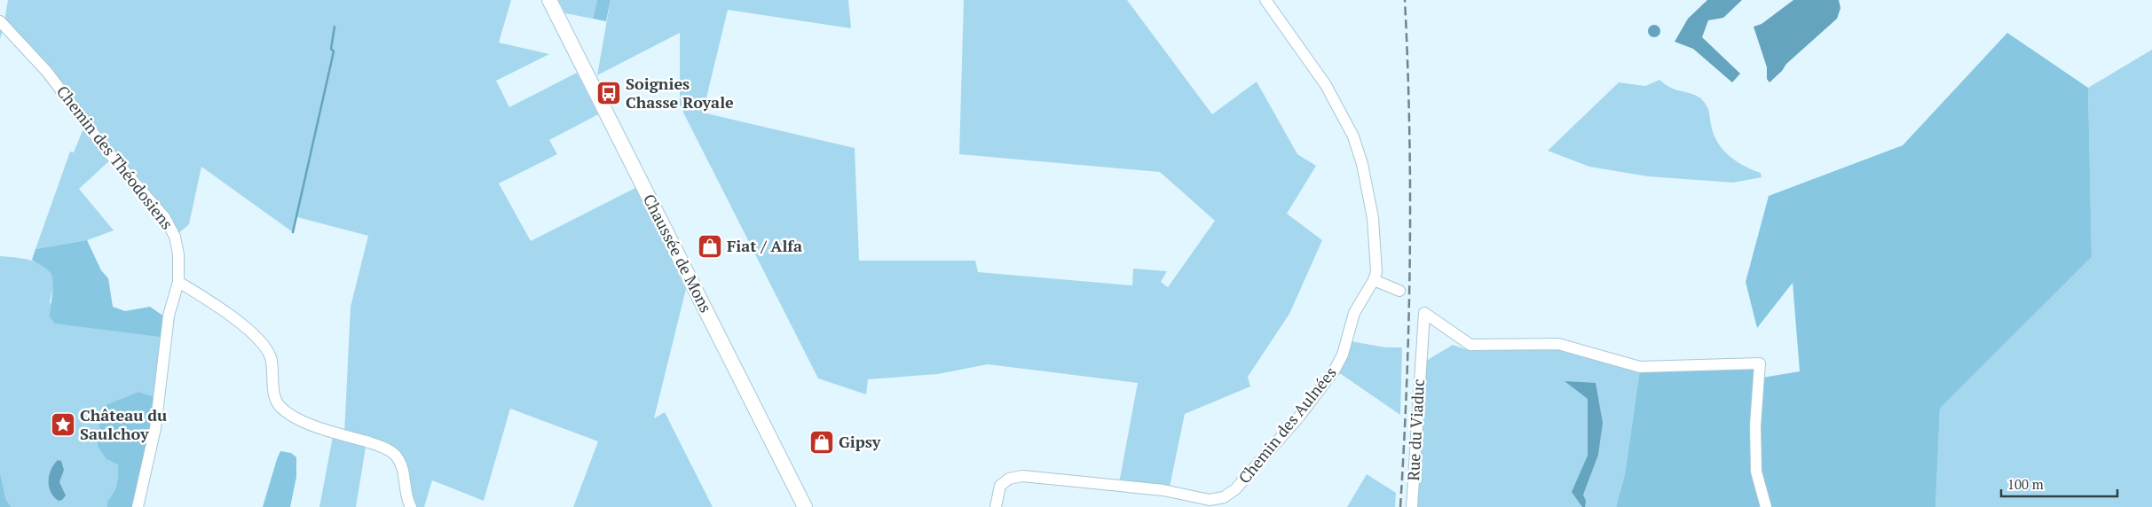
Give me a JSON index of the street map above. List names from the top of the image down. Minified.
{"streets":{"main road":["Chaussée de Mons"],"street":["Chemin des Théodosiens","Chemin des Aulnées","Rue du Viaduc"]},"places":{"bus stop":["Soignies Chasse Royale"],"shop":["Fiat / Alfa","Gipsy"],"place":["Château du Saulchoy"]},"scale_bar":"100 m"}
